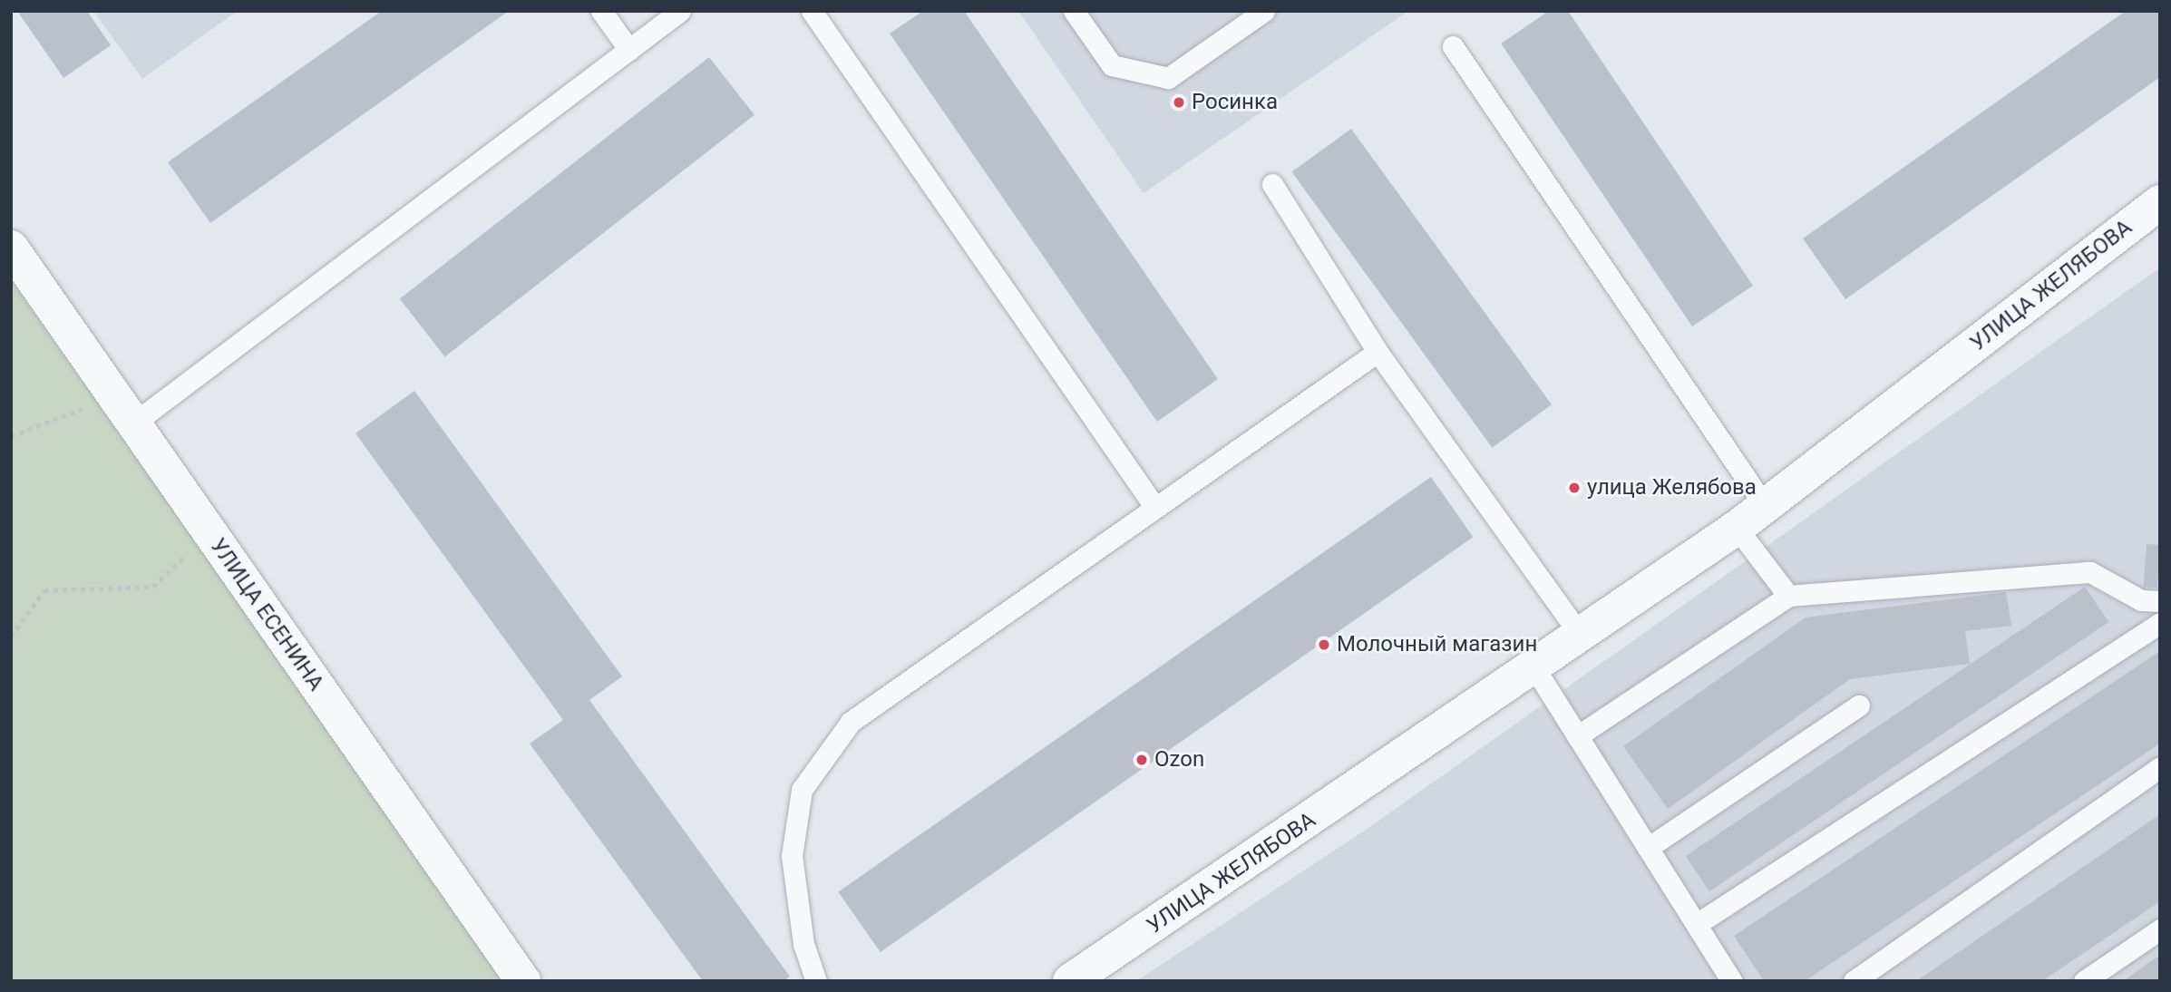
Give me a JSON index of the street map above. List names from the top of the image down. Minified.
{"streets":{"street":["УЛИЦА ЖЕЛЯБОВА","УЛИЦА ЕСЕНИНА"]},"places":["Росинка","улица Желябова","Молочный магазин","Ozon"]}
